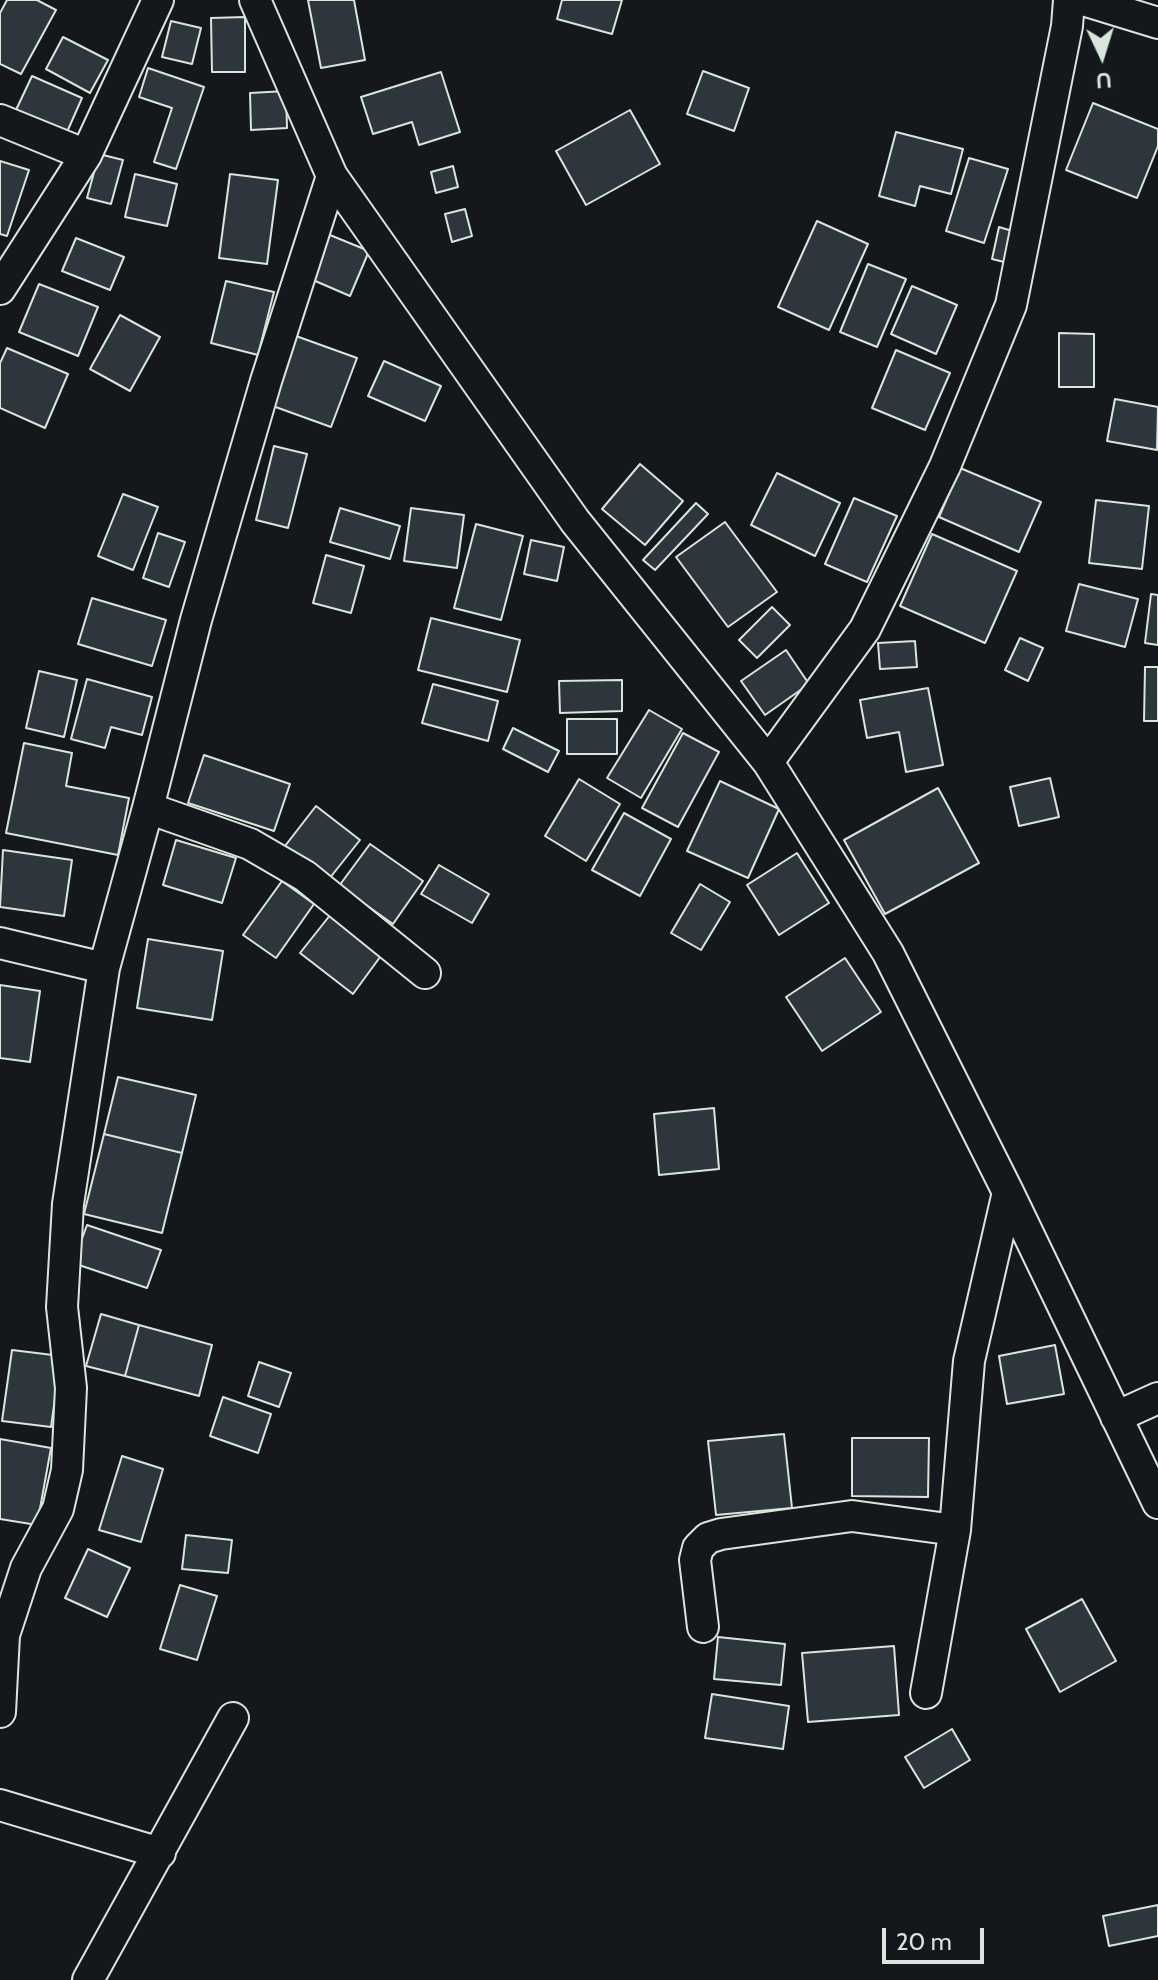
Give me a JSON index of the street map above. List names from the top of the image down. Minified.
{"scale_bar":"20 m","north":"bottom"}
